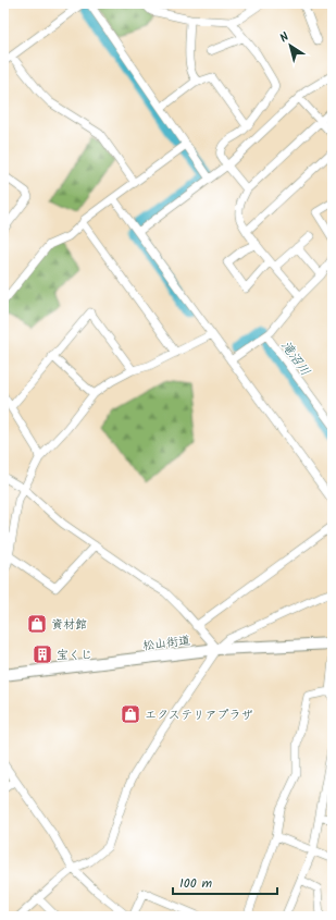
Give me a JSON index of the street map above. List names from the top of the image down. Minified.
{"streets":{"main road":["松山街道"]},"water":["滝沼川"],"places":{"shop":["資材館","エクステリアプラザ"],"building":["宝くじ"]},"scale_bar":"100 m","north":"top left"}
